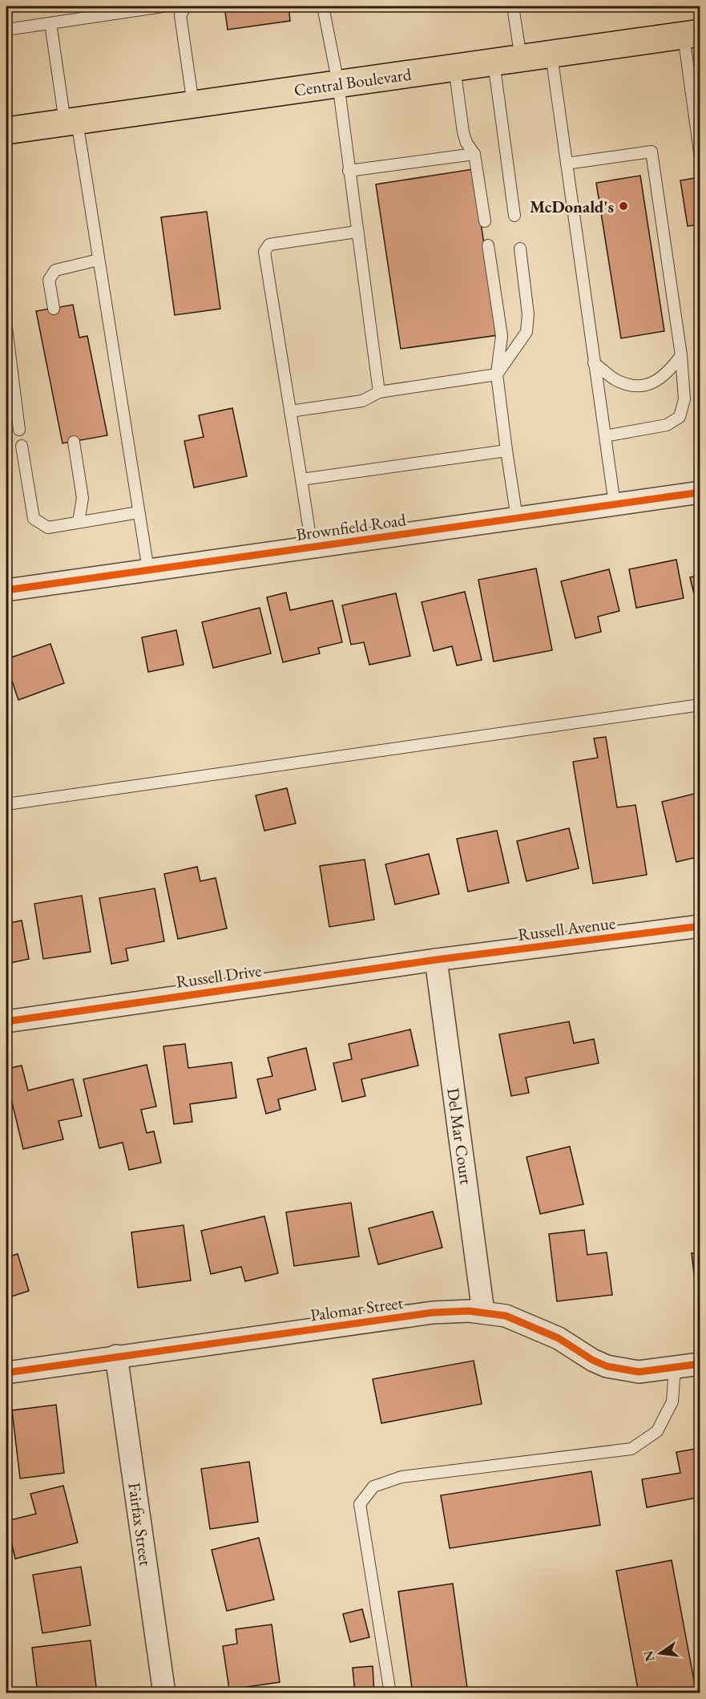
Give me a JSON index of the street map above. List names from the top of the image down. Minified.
{"streets":{"main road":["Central Boulevard"],"street":["Brownfield Road","Russell Avenue","Russell Drive","Del Mar Court","Palomar Street","Fairfax Street"]},"crossings":[["Russell Avenue","Russell Drive"],["Russell Avenue","Del Mar Court"],["Russell Drive","Del Mar Court"],["Del Mar Court","Palomar Street"],["Palomar Street","Fairfax Street"]],"places":["McDonald's"],"north":"left"}
